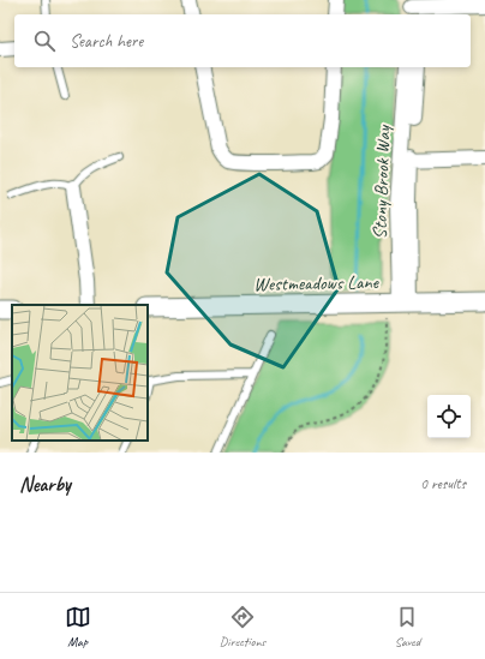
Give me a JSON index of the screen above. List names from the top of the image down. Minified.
{"streets":{"street":["Stony Brook Way","Westmeadows Lane"]},"crossings":[["Stony Brook Way","Westmeadows Lane"]],"page":{"search":"Search here","heading":["Nearby","0 results"],"nav":["Map","Directions","Saved"]}}
